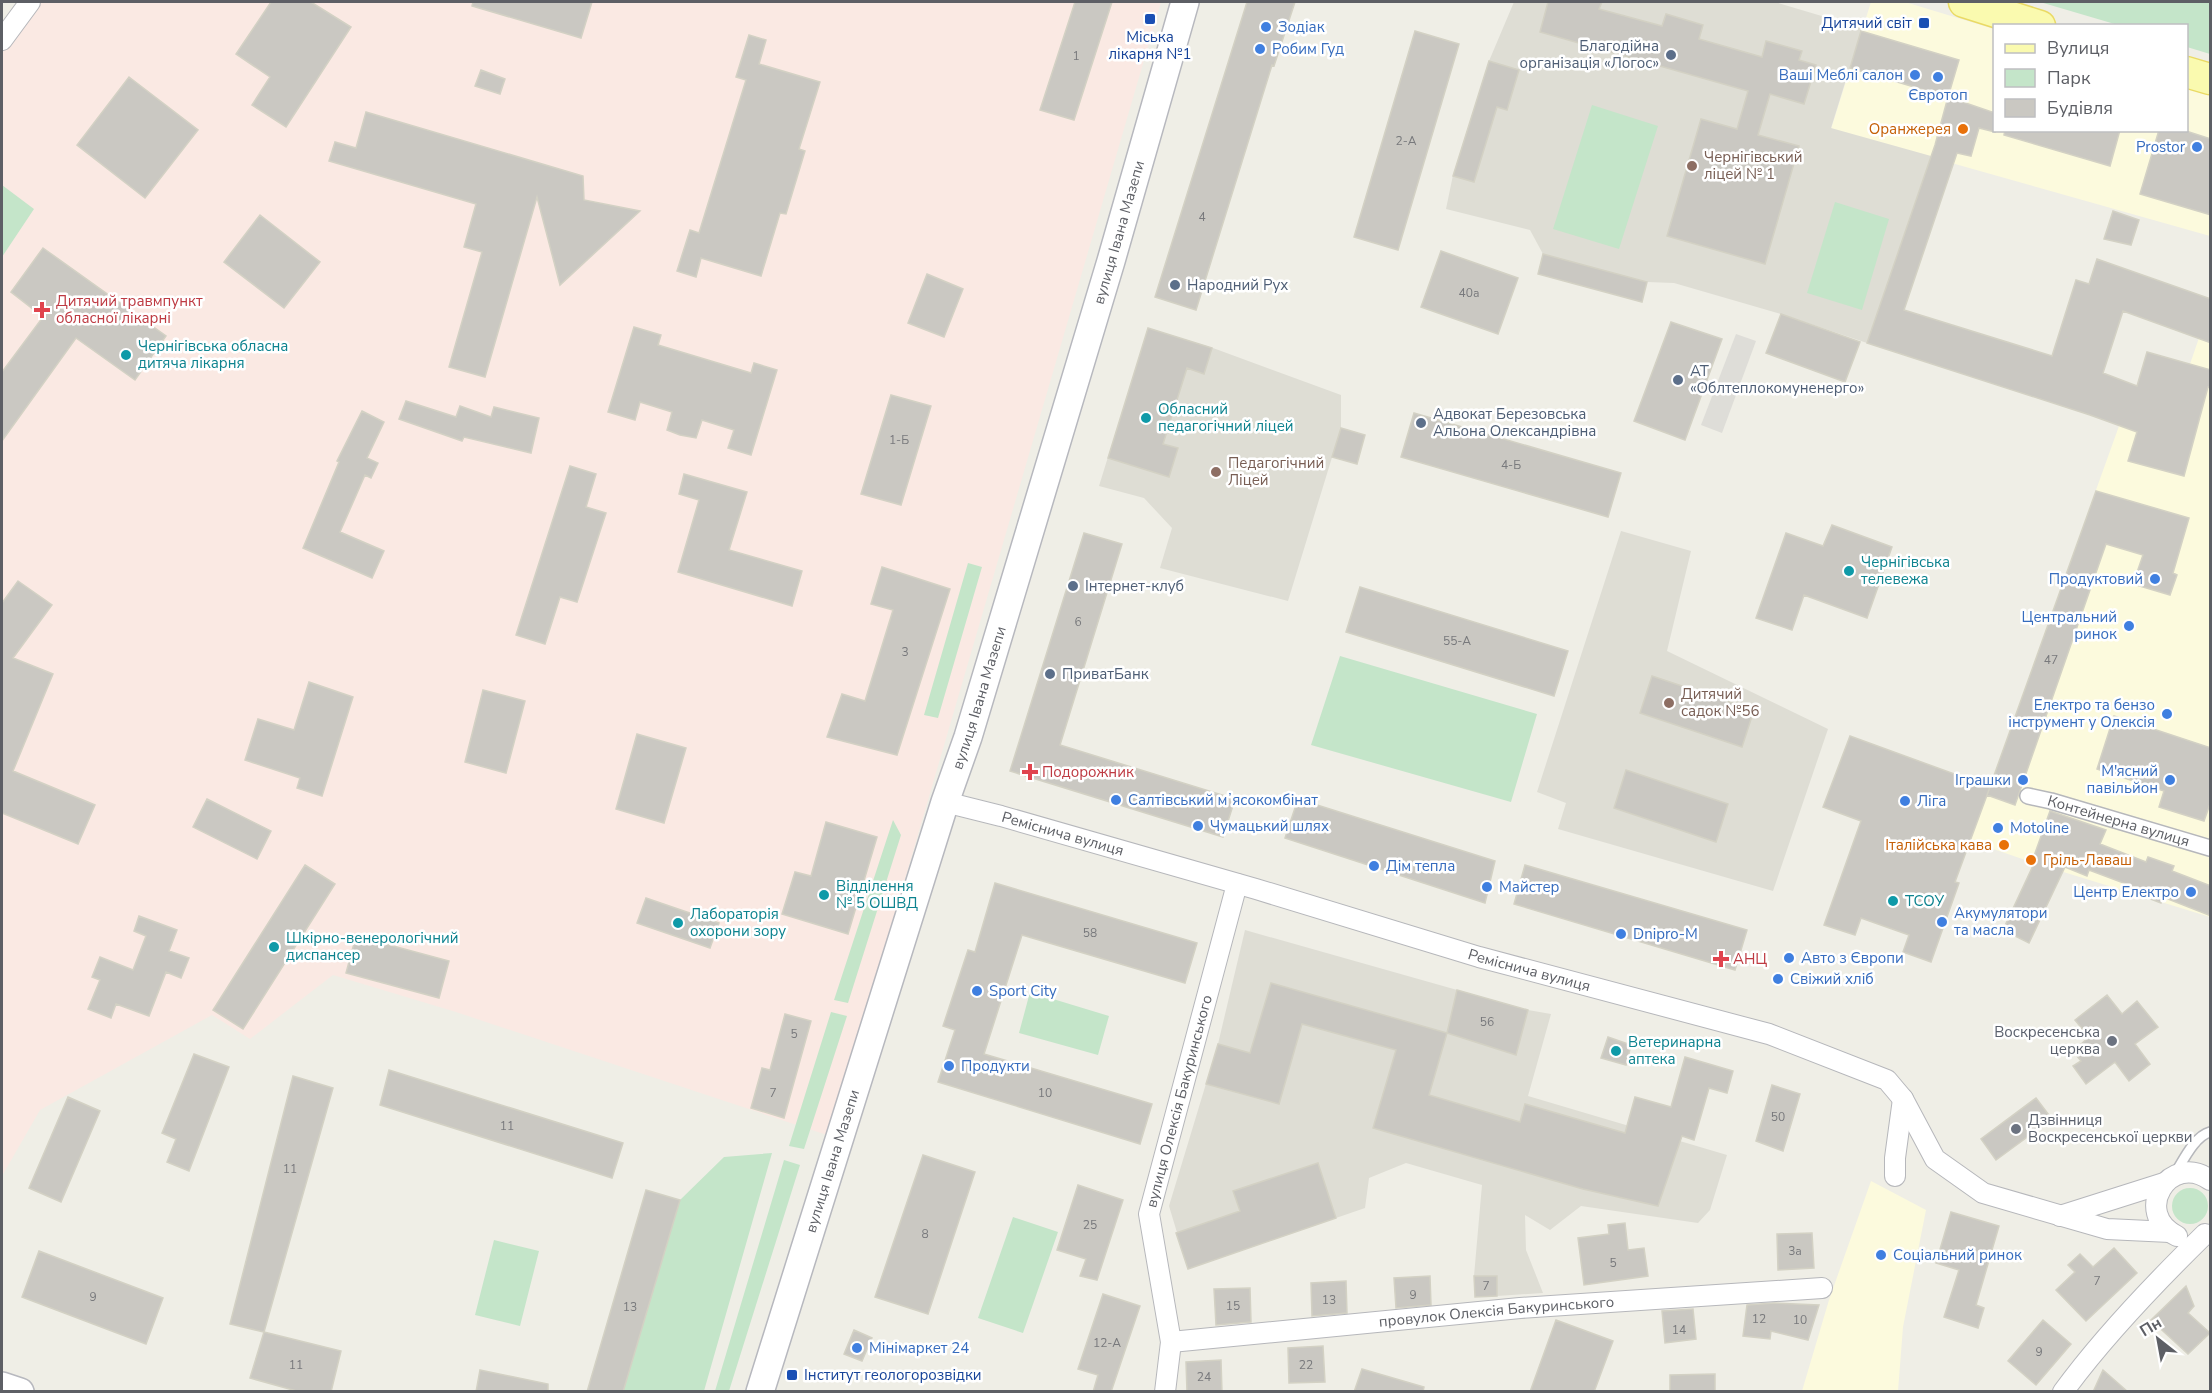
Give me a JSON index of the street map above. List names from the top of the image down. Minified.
{"streets":{"main road":["вулиця Івана Мазепи"],"street":["Контейнерна вулиця","Реміснича вулиця","вулиця Олексія Бакуринського","провулок Олексія Бакуринського"]},"crossings":[["вулиця Івана Мазепи","Реміснича вулиця"],["Реміснича вулиця","вулиця Олексія Бакуринського"],["вулиця Олексія Бакуринського","провулок Олексія Бакуринського"]],"places":{"transit":["Міська лікарня №1","Дитячий світ","Інститут геологорозвідки"],"other":["Зодіак","Робим Гуд","Благодійна організація «Логос»","Ваші Меблі салон","Євротоп","Оранжерея","Prostor","Чернігівський ліцей № 1","Народний Рух","Чернігівська обласна дитяча лікарня","АТ «Облтеплокомуненерго»","Обласний педагогічний ліцей","Адвокат Березовська Альона Олександрівна","Педагогічний Ліцей","Чернігівська телевежа","Продуктовий","Інтернет-клуб","Центральний ринок","ПриватБанк","Дитячий садок №56","Електро та бензо інструмент у Олексія","Іграшки","М'ясний павільйон","Салтівський мʼясокомбінат","Ліга","Чумацький шлях","Motoline","Італійська кава","Гріль-Лаваш","Дім тепла","Майстер","Центр Електро","Відділення № 5 ОШВД","ТСОУ","Акумулятори та масла","Лабораторія охорони зору","Dnipro-M","Шкірно-венерологічний диспансер","Авто з Європи","Свіжий хліб","Sport City","Воскресенська церква","Ветеринарна аптека","Продукти","Дзвінниця Воскресенської церкви","Соціальний ринок","Мінімаркет 24"],"health":["Дитячий травмпункт обласної лікарні","Подорожник","АНЦ"]},"house_numbers":["1","2-А","4","40а","1-Б","4-Б","6","55-А","3","47","58","56","5","7","10","50","11","11","25","8","3а","5","7","7","9","9","13","15","13","12","10","14","12-А","9","11","22","24"],"legend":["Вулиця","Парк","Будівля"],"north":"top left"}
